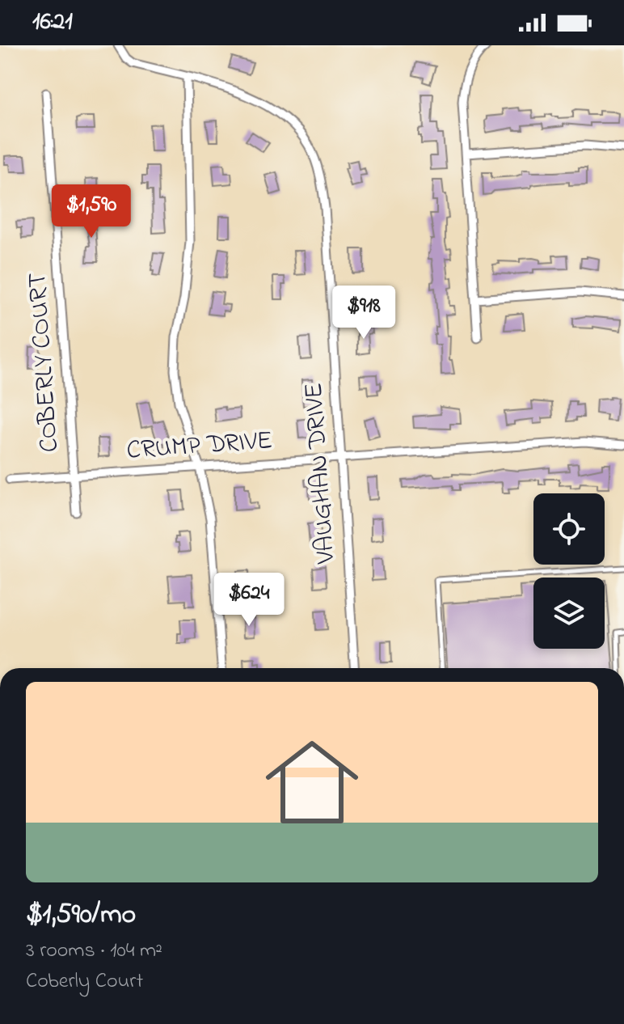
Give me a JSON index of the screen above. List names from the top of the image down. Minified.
{"streets":{"street":["COBERLY COURT","CRUMP DRIVE","VAUGHAN DRIVE"]},"crossings":[["COBERLY COURT","CRUMP DRIVE"],["CRUMP DRIVE","VAUGHAN DRIVE"]],"page":{"status":"16:21","price":["$1,590","$918","$624"],"list":[{"name":"$1,590/mo","note":"3 rooms · 104 m² · Coberly Court"}]}}
